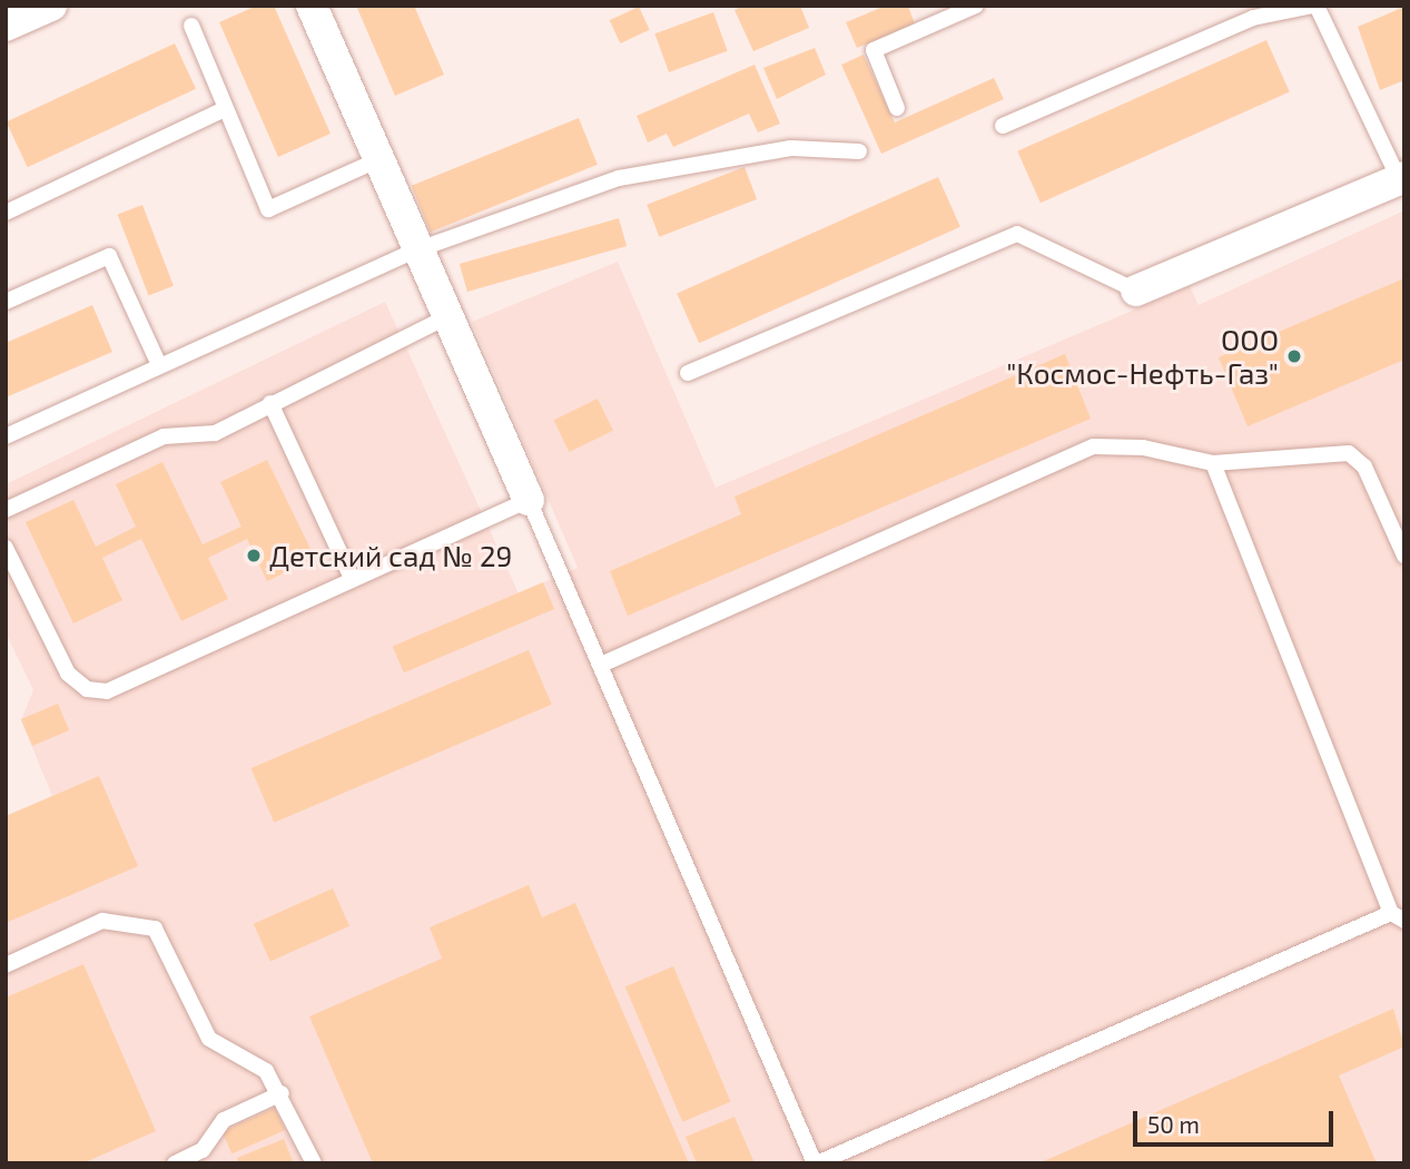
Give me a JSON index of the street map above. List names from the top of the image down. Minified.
{"places":["ООО \"Космос-Нефть-Газ\"","Детский сад № 29"],"scale_bar":"50 m"}
